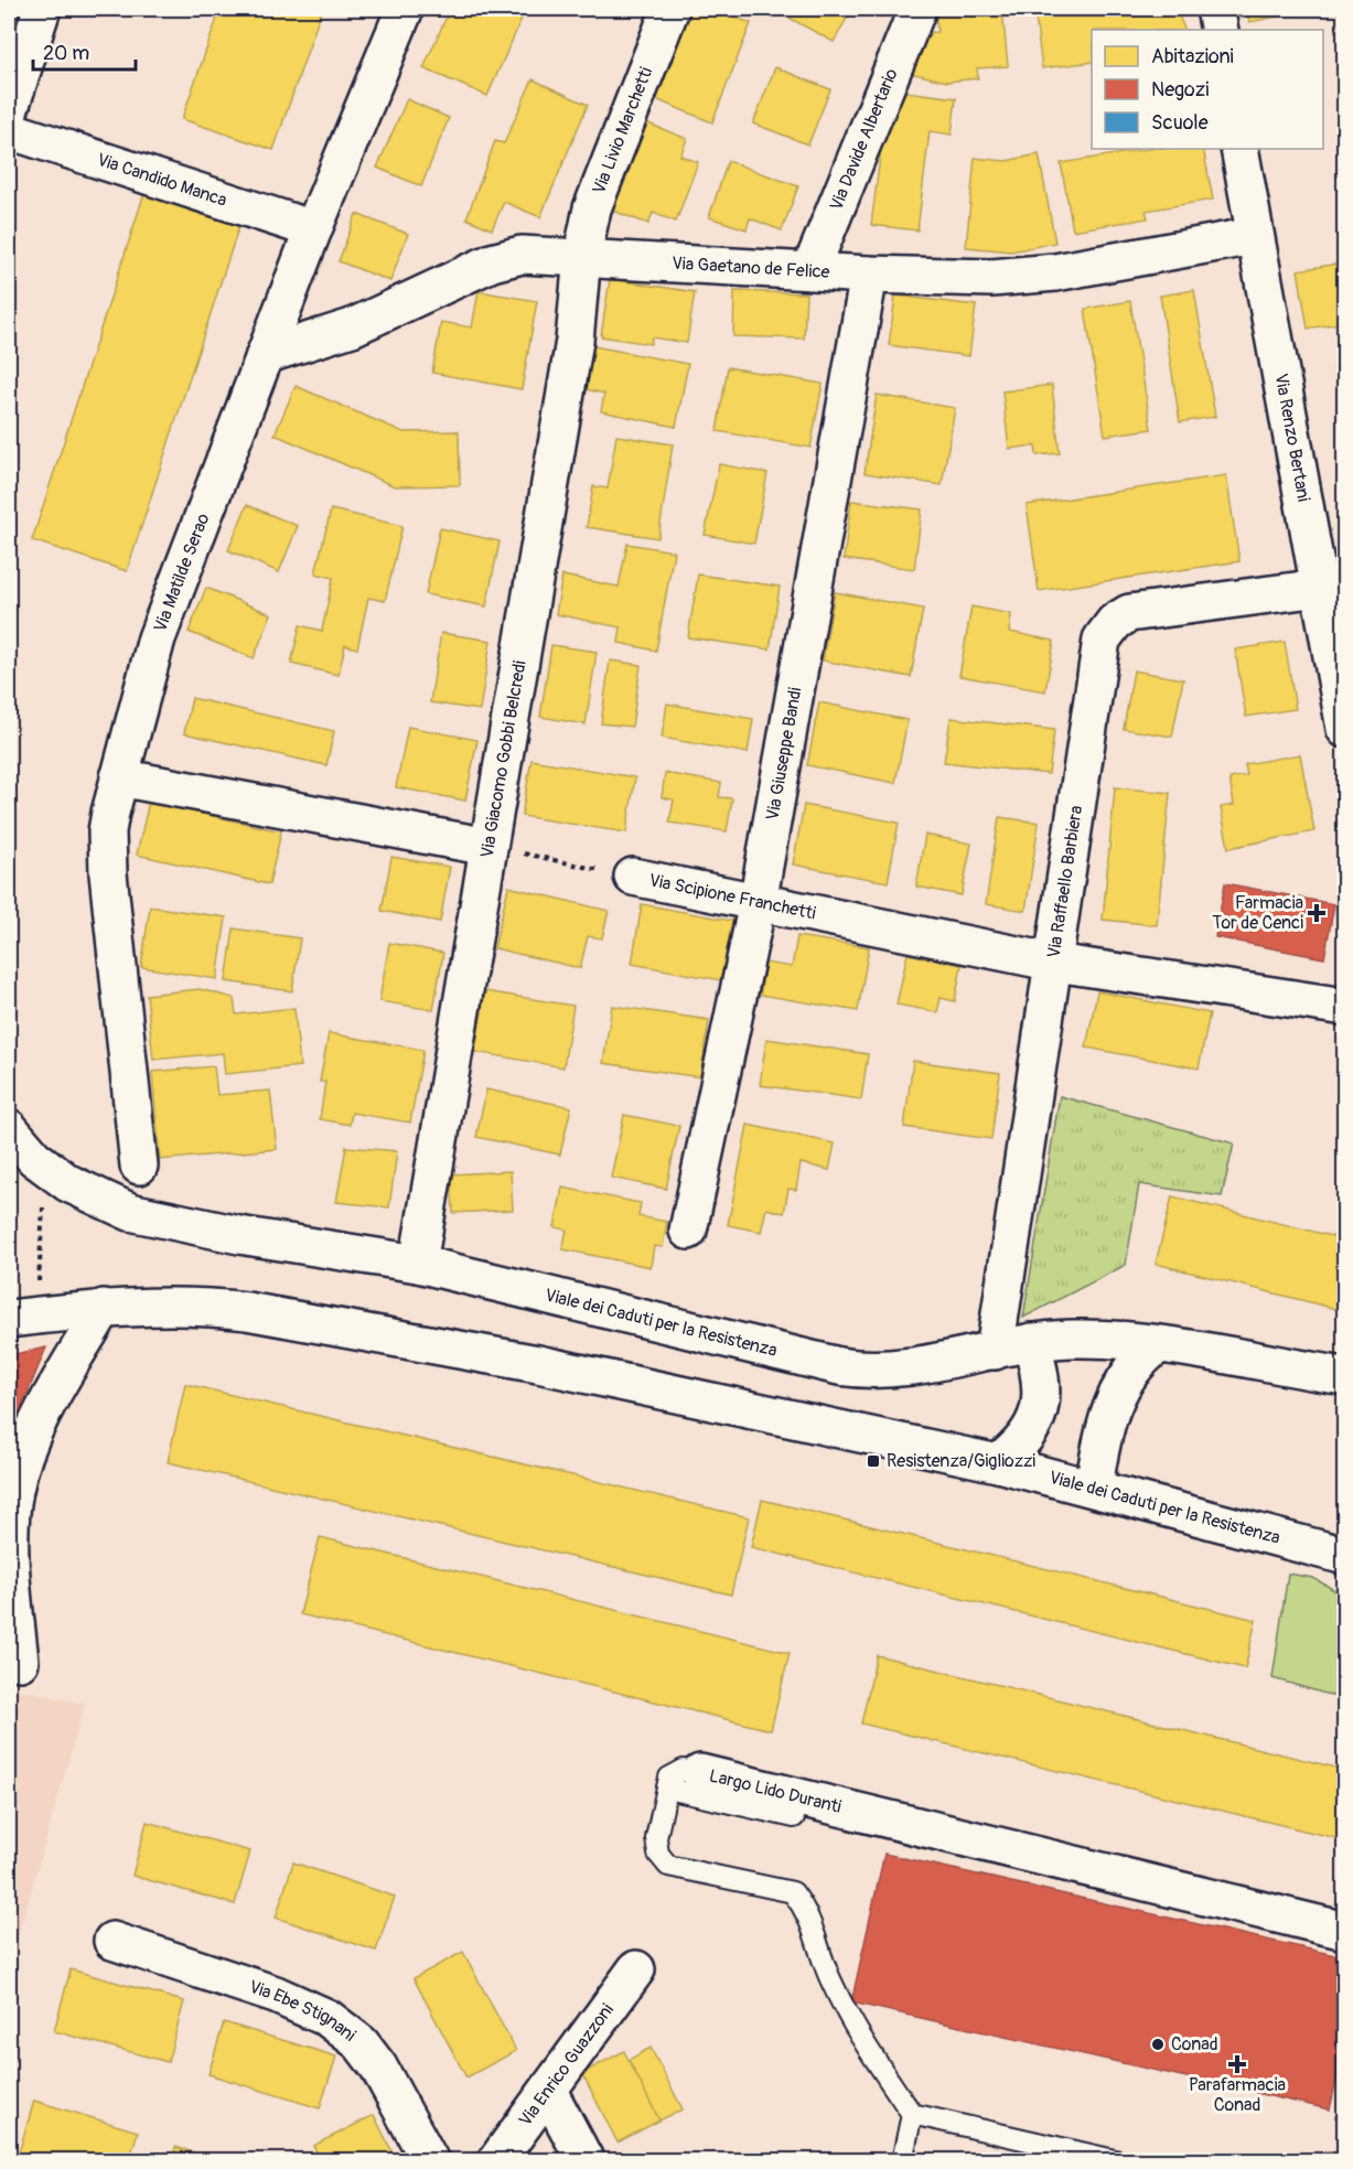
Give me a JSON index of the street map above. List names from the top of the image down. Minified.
{"streets":{"street":["Via Livio Marchetti","Via Davide Albertario","Via Candido Manca","Via Gaetano de Felice","Via Renzo Bertani","Via Matilde Serao","Via Giuseppe Bandi","Via Giacomo Gobbi Belcredi","Via Raffaello Barbiera","Via Scipione Franchetti","Viale dei Caduti per la Resistenza","Largo Lido Duranti","Via Ebe Stignani","Via Enrico Guazzoni"]},"crossings":[["Via Livio Marchetti","Via Gaetano de Felice"],["Via Livio Marchetti","Via Giacomo Gobbi Belcredi"],["Via Davide Albertario","Via Gaetano de Felice"],["Via Candido Manca","Via Matilde Serao"],["Via Gaetano de Felice","Via Renzo Bertani"],["Via Gaetano de Felice","Via Matilde Serao"],["Via Gaetano de Felice","Via Giuseppe Bandi"],["Via Gaetano de Felice","Via Giacomo Gobbi Belcredi"],["Via Renzo Bertani","Via Raffaello Barbiera"],["Via Giuseppe Bandi","Via Scipione Franchetti"],["Via Giacomo Gobbi Belcredi","Via Scipione Franchetti"],["Via Giacomo Gobbi Belcredi","Viale dei Caduti per la Resistenza"],["Via Raffaello Barbiera","Via Scipione Franchetti"],["Via Raffaello Barbiera","Viale dei Caduti per la Resistenza"]],"places":{"health":["Farmacia Tor de Cenci","Parafarmacia Conad"],"transit":["Resistenza/Gigliozzi"],"other":["Conad"]},"legend":["Abitazioni","Negozi","Scuole"],"scale_bar":"20 m"}
